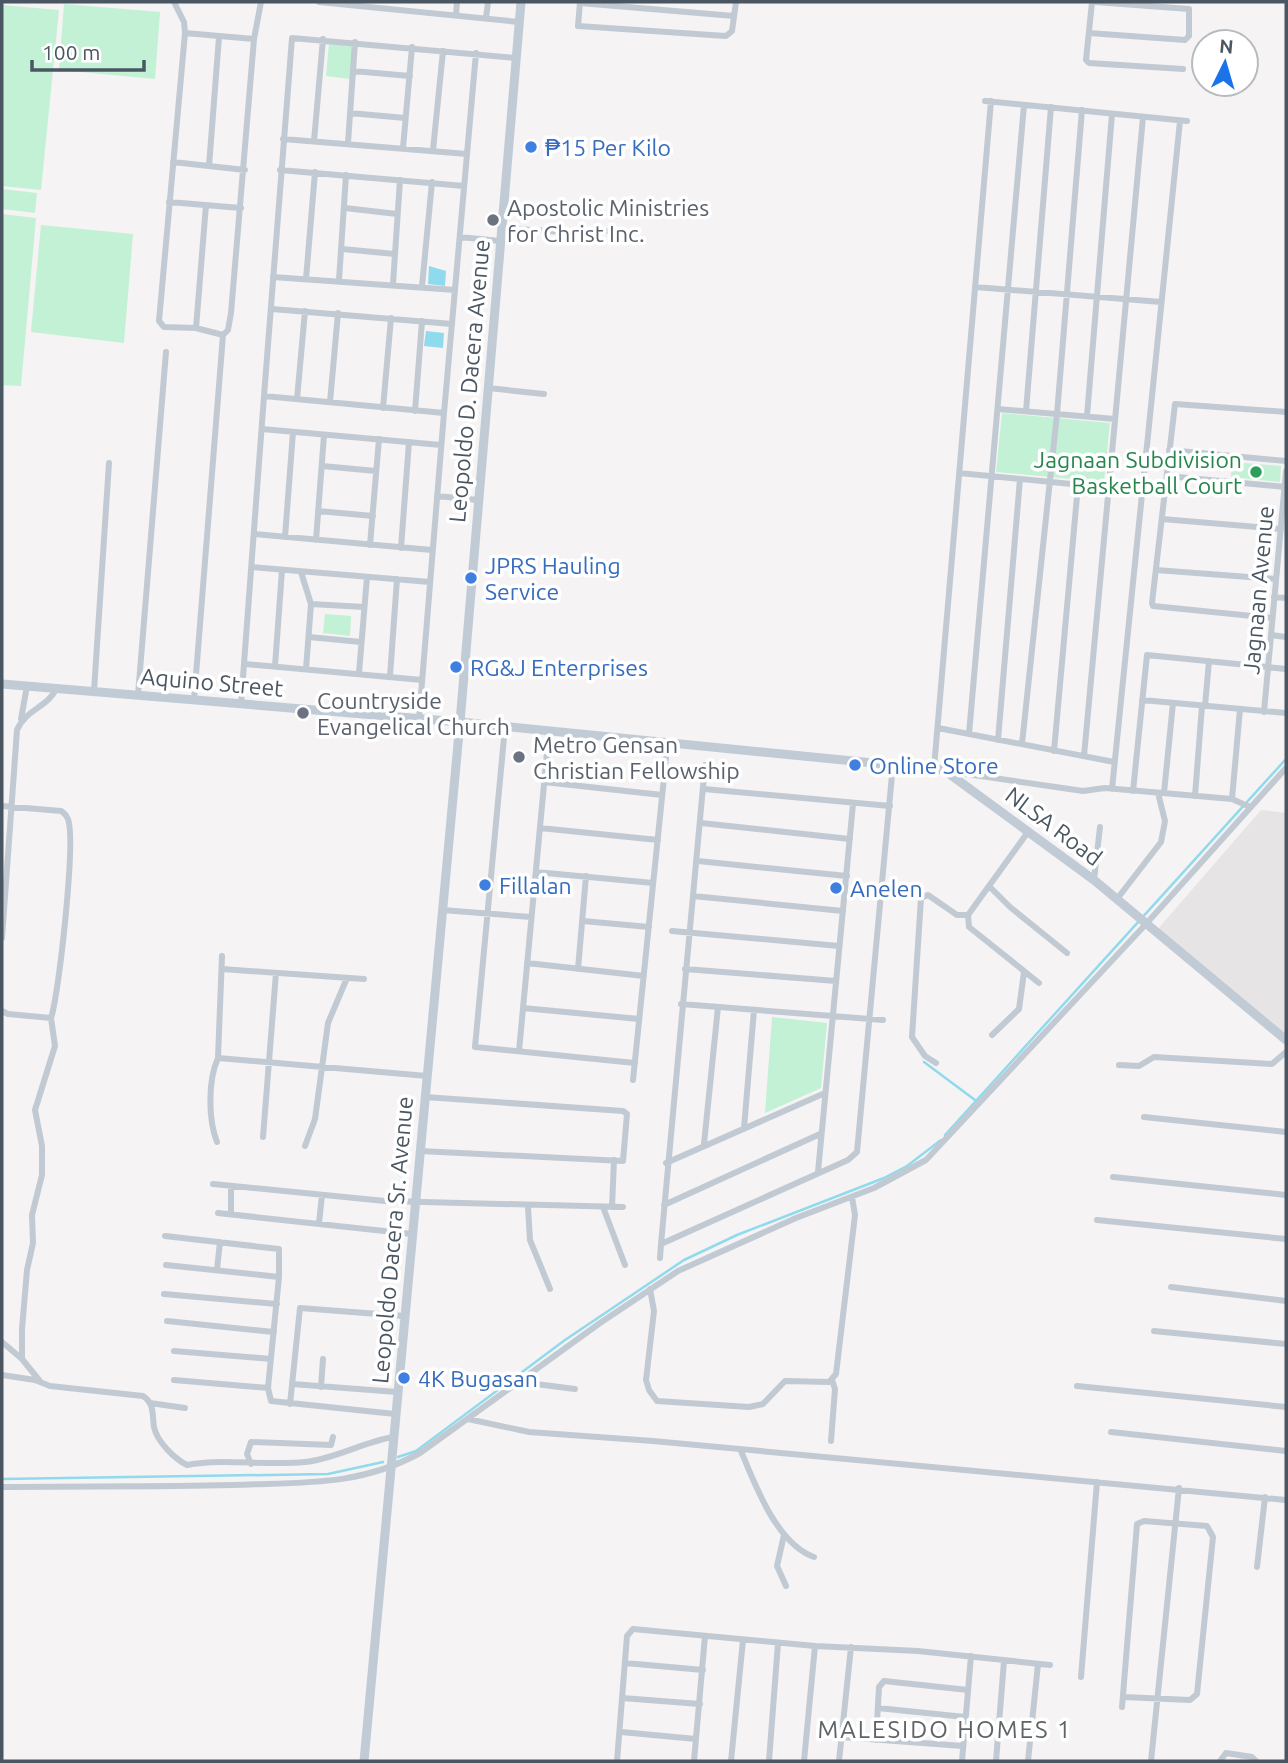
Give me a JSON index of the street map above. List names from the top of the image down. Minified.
{"streets":{"main road":["Leopoldo D. Dacera Avenue","Aquino Street","NLSA Road","Leopoldo Dacera Sr. Avenue"],"street":["Jagnaan Avenue"]},"crossings":[["Leopoldo D. Dacera Avenue","Aquino Street"],["Leopoldo D. Dacera Avenue","Leopoldo Dacera Sr. Avenue"],["Aquino Street","Leopoldo Dacera Sr. Avenue"]],"districts":["MALESIDO HOMES 1"],"places":["₱15 Per Kilo","Apostolic Ministries for Christ Inc.","Jagnaan Subdivision Basketball Court","JPRS Hauling Service","RG&J Enterprises","Countryside Evangelical Church","Metro Gensan Christian Fellowship","Online Store","Fillalan","Anelen","4K Bugasan"],"scale_bar":"100 m","north":"top"}
